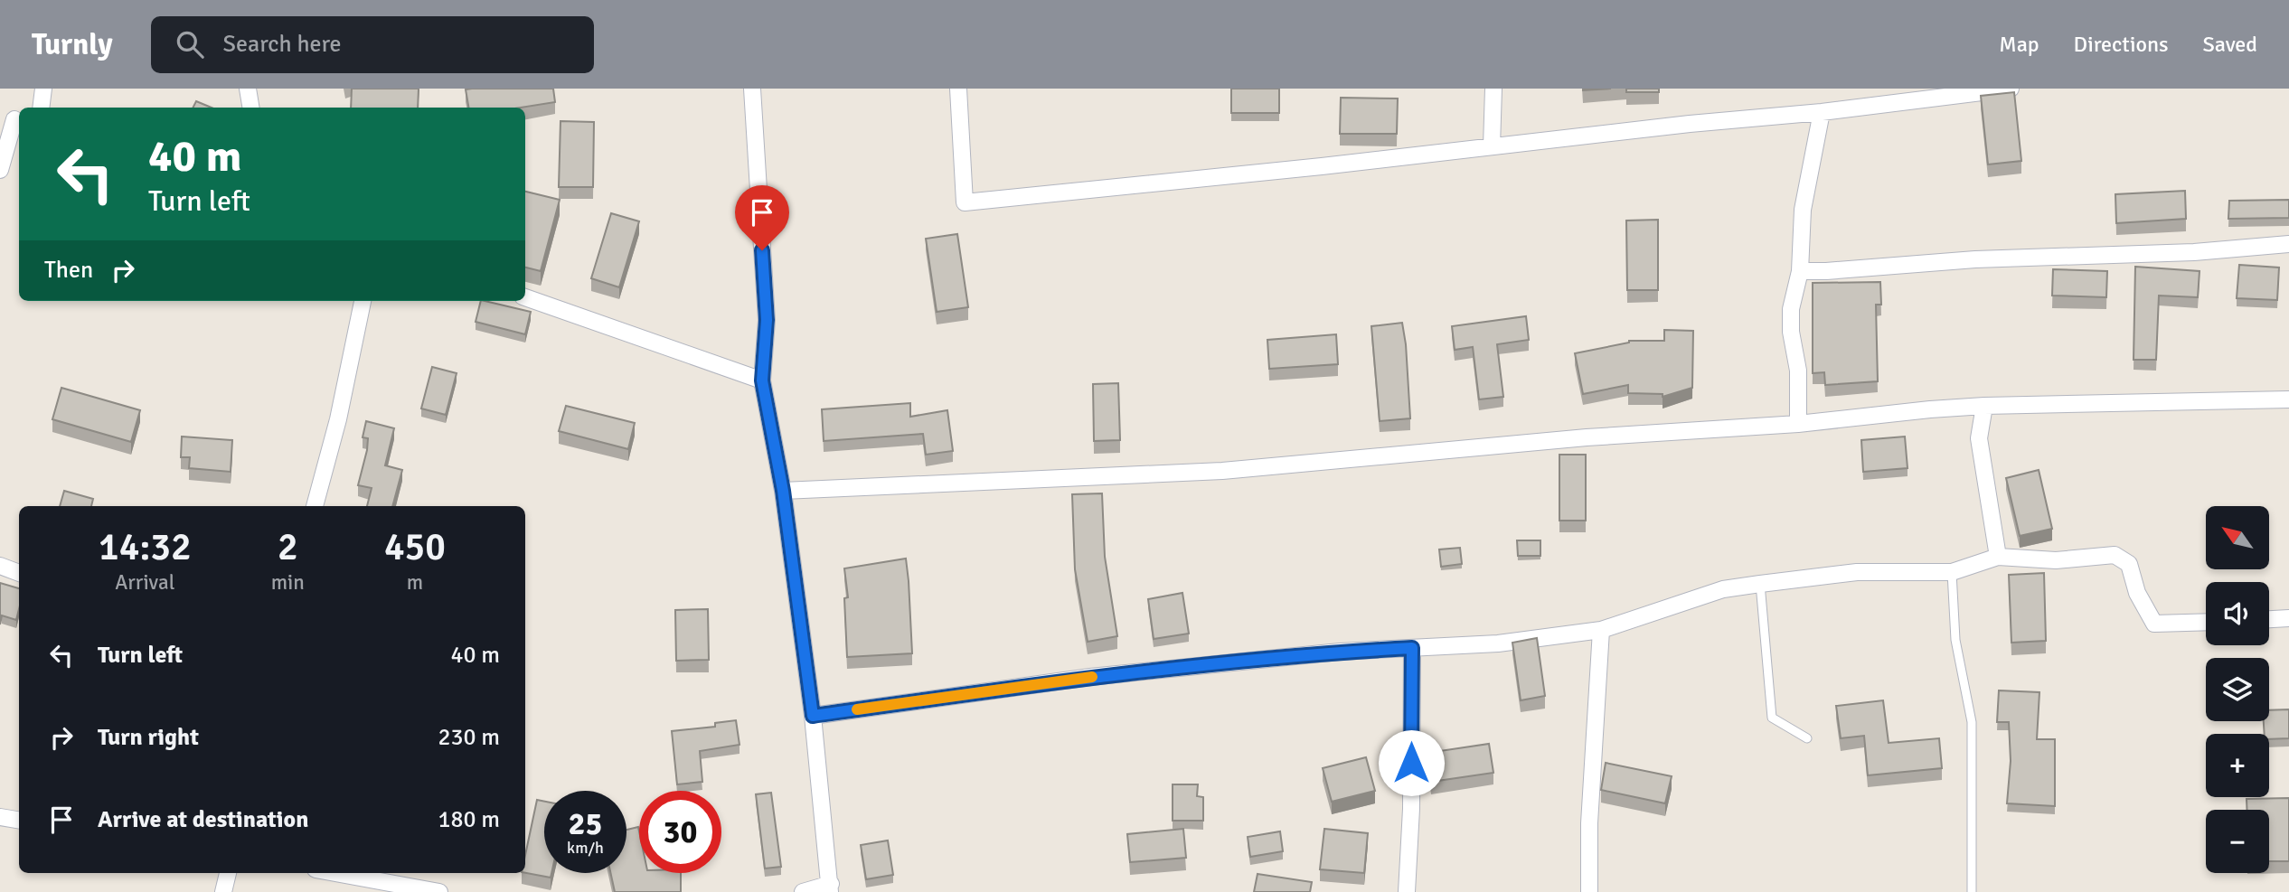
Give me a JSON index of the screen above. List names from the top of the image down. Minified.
{"north":"top left","page":{"header":"Turnly","search":"Search here","nav":["Map","Directions","Saved"],"turn":["40 m","Turn left"],"then":"Then","map_buttons":["+","−"],"eta":["14:32","Arrival","2","min","450","m"],"list":[{"name":"Turn left","value":"40 m"},{"name":"Turn right","value":"230 m"},{"name":"Arrive at destination","value":"180 m"}],"speed":"25 km/h","limit":"30"}}
